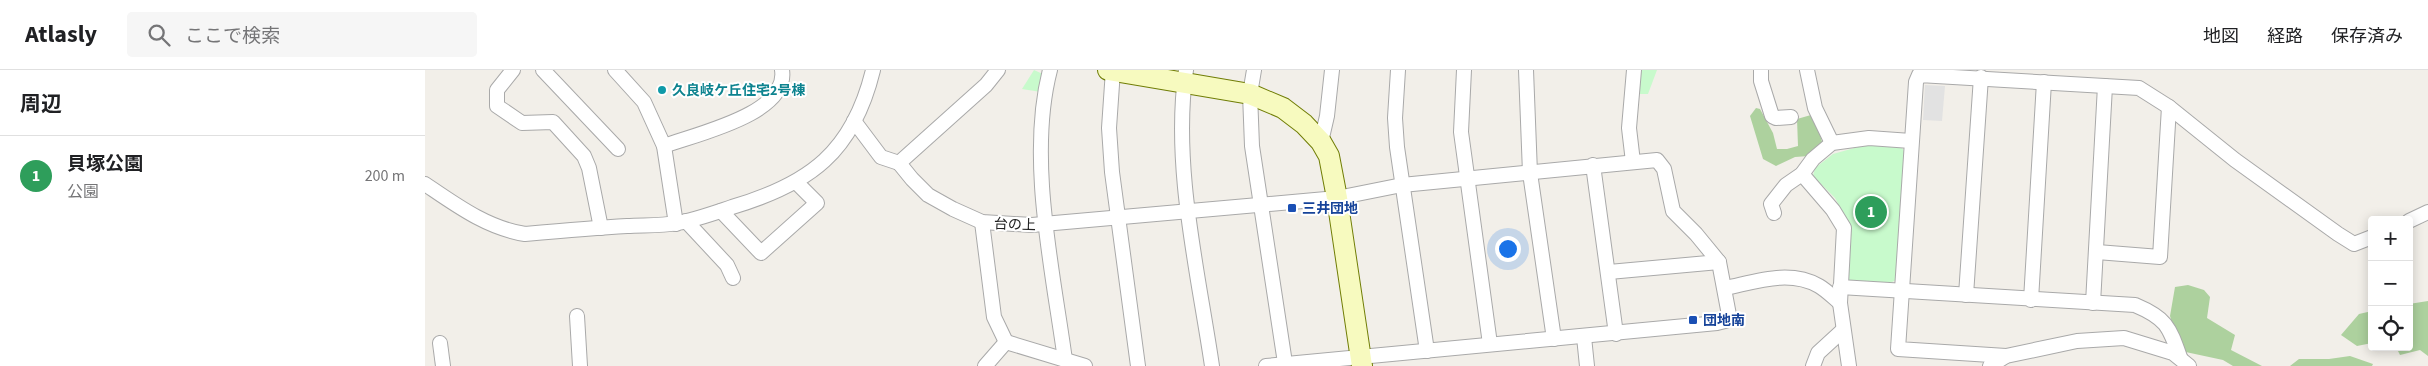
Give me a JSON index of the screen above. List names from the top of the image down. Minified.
{"streets":{"street":["台の上"]},"places":{"other":["久良岐ケ丘住宅2号棟"],"transit":["三井団地","団地南"]},"page":{"header":"Atlasly","search":"ここで検索","nav":["地図","経路","保存済み"],"heading":"周辺","list":[{"mark":"1","name":"貝塚公園","note":"公園","value":"200 m"}],"pins":"1","map_buttons":["+","−"]}}
